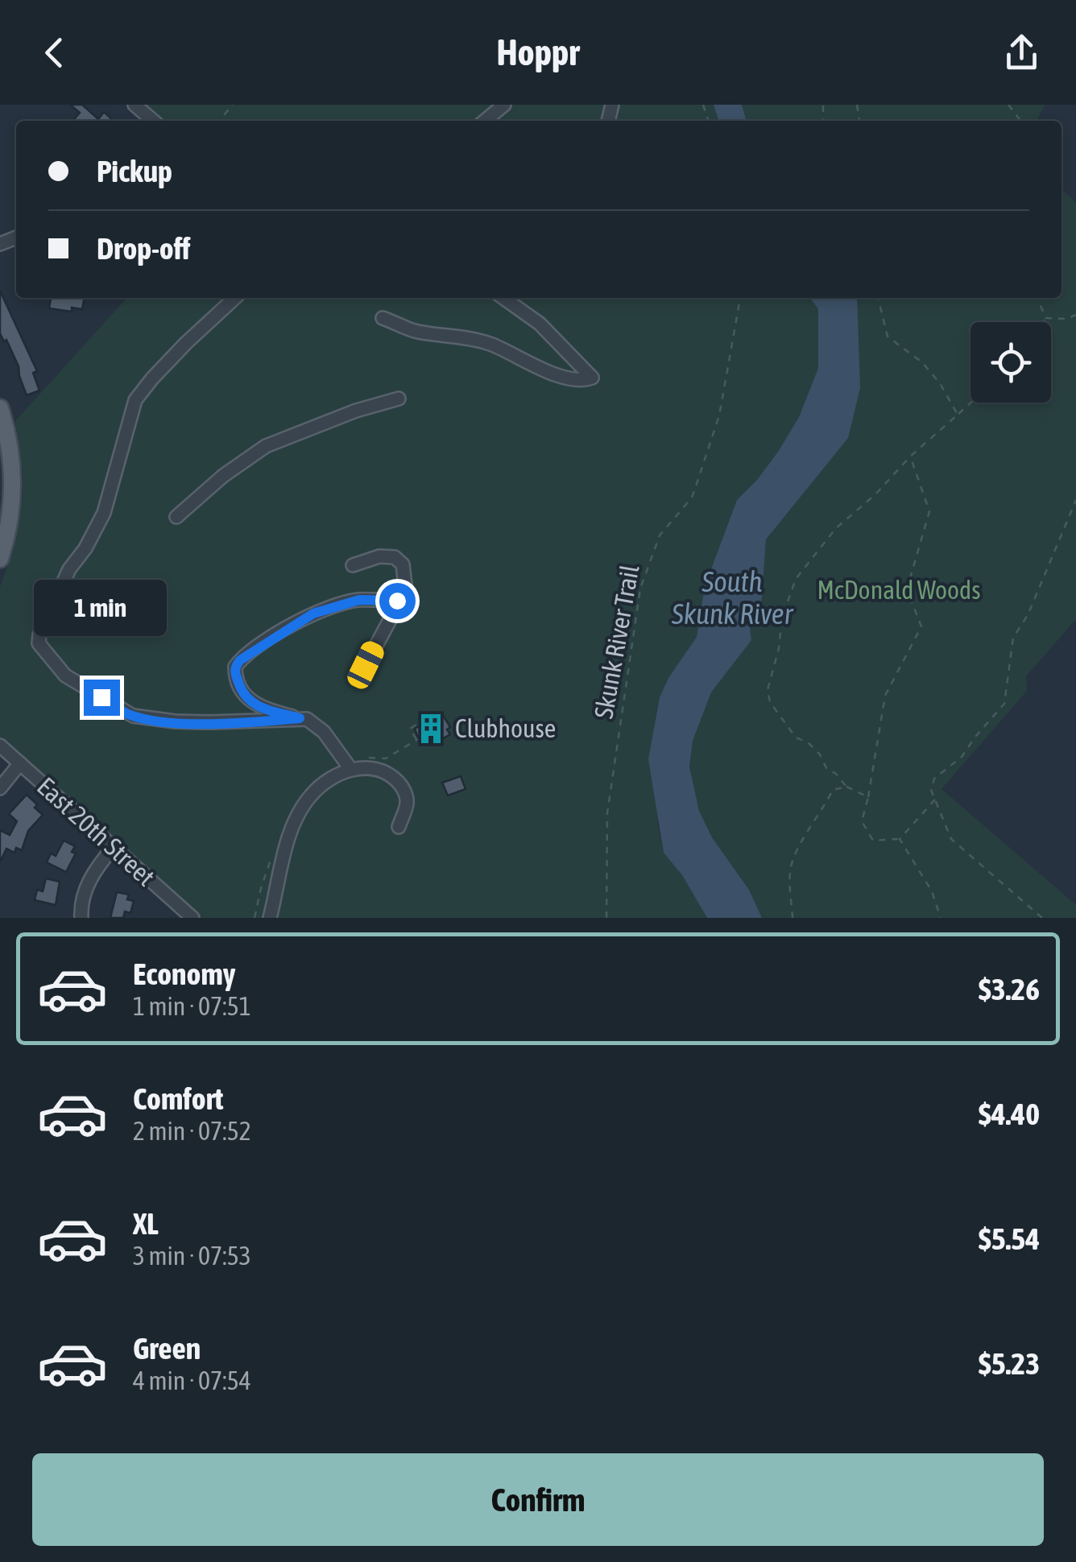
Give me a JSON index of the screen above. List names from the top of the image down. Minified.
{"streets":{"street":["East 20th Street"],"path":["Skunk River Trail"]},"water":["South Skunk River"],"parks":["McDonald Woods"],"places":{"building":["Clubhouse"]},"page":{"header":"Hoppr","banner":["Pickup","Drop-off"],"bubble":"1 min","list":[{"name":"Economy","note":"1 min · 07:51","value":"$3.26"},{"name":"Comfort","note":"2 min · 07:52","value":"$4.40"},{"name":"XL","note":"3 min · 07:53","value":"$5.54"},{"name":"Green","note":"4 min · 07:54","value":"$5.23"}],"buttons":"Confirm"}}
